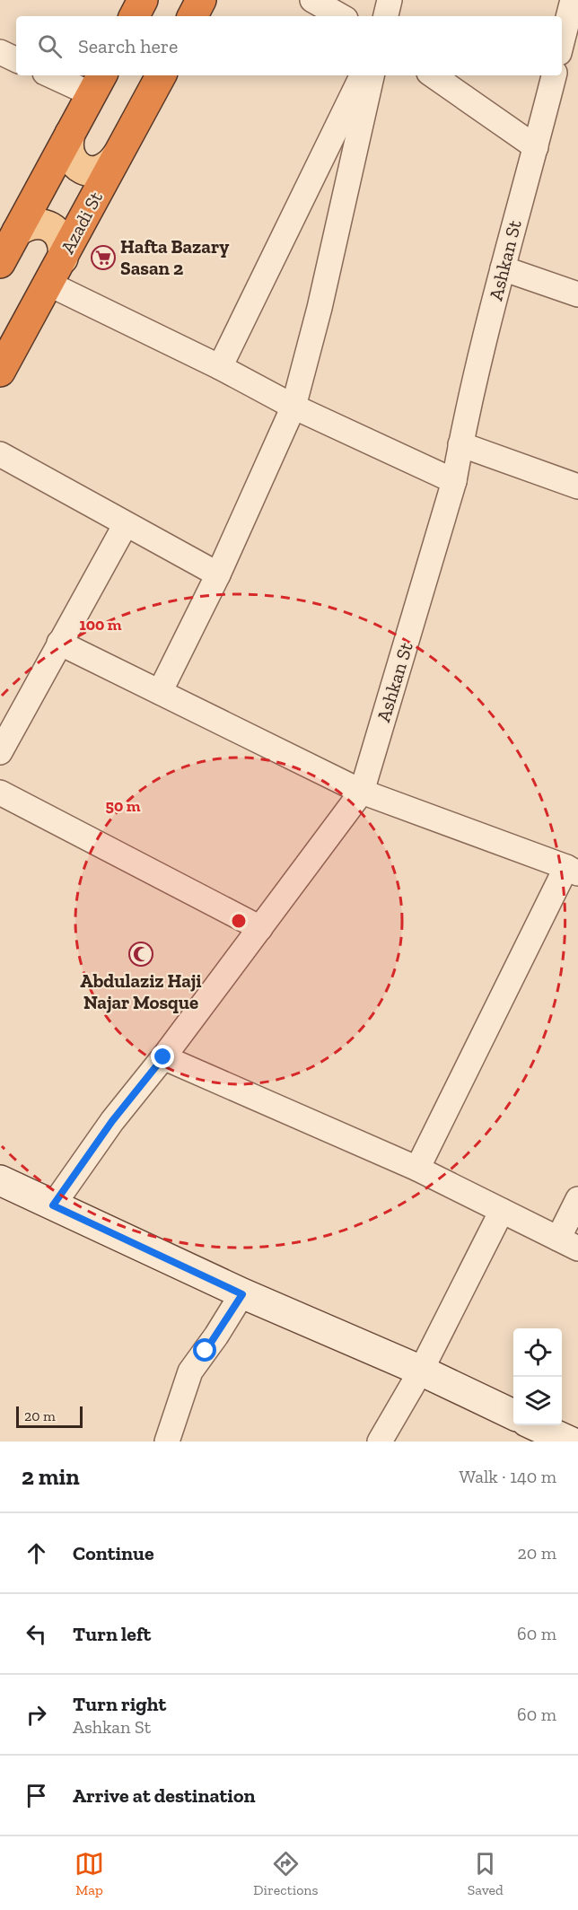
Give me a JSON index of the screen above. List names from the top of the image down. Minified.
{"streets":{"highway":["Azadi St"],"street":["Ashkan St"]},"places":{"supermarket":["Hafta Bazary Sasan 2"],"mosque":["Abdulaziz Haji Najar Mosque"]},"scale_bar":"20 m","page":{"search":"Search here","scale":"20 m","heading":["2 min","Walk · 140 m"],"list":[["Continue","20 m"],["Turn left","60 m"],["Turn right","Ashkan St","60 m"],"Arrive at destination"],"nav":["Map","Directions","Saved"]},"rings":["100 m","50 m"]}
